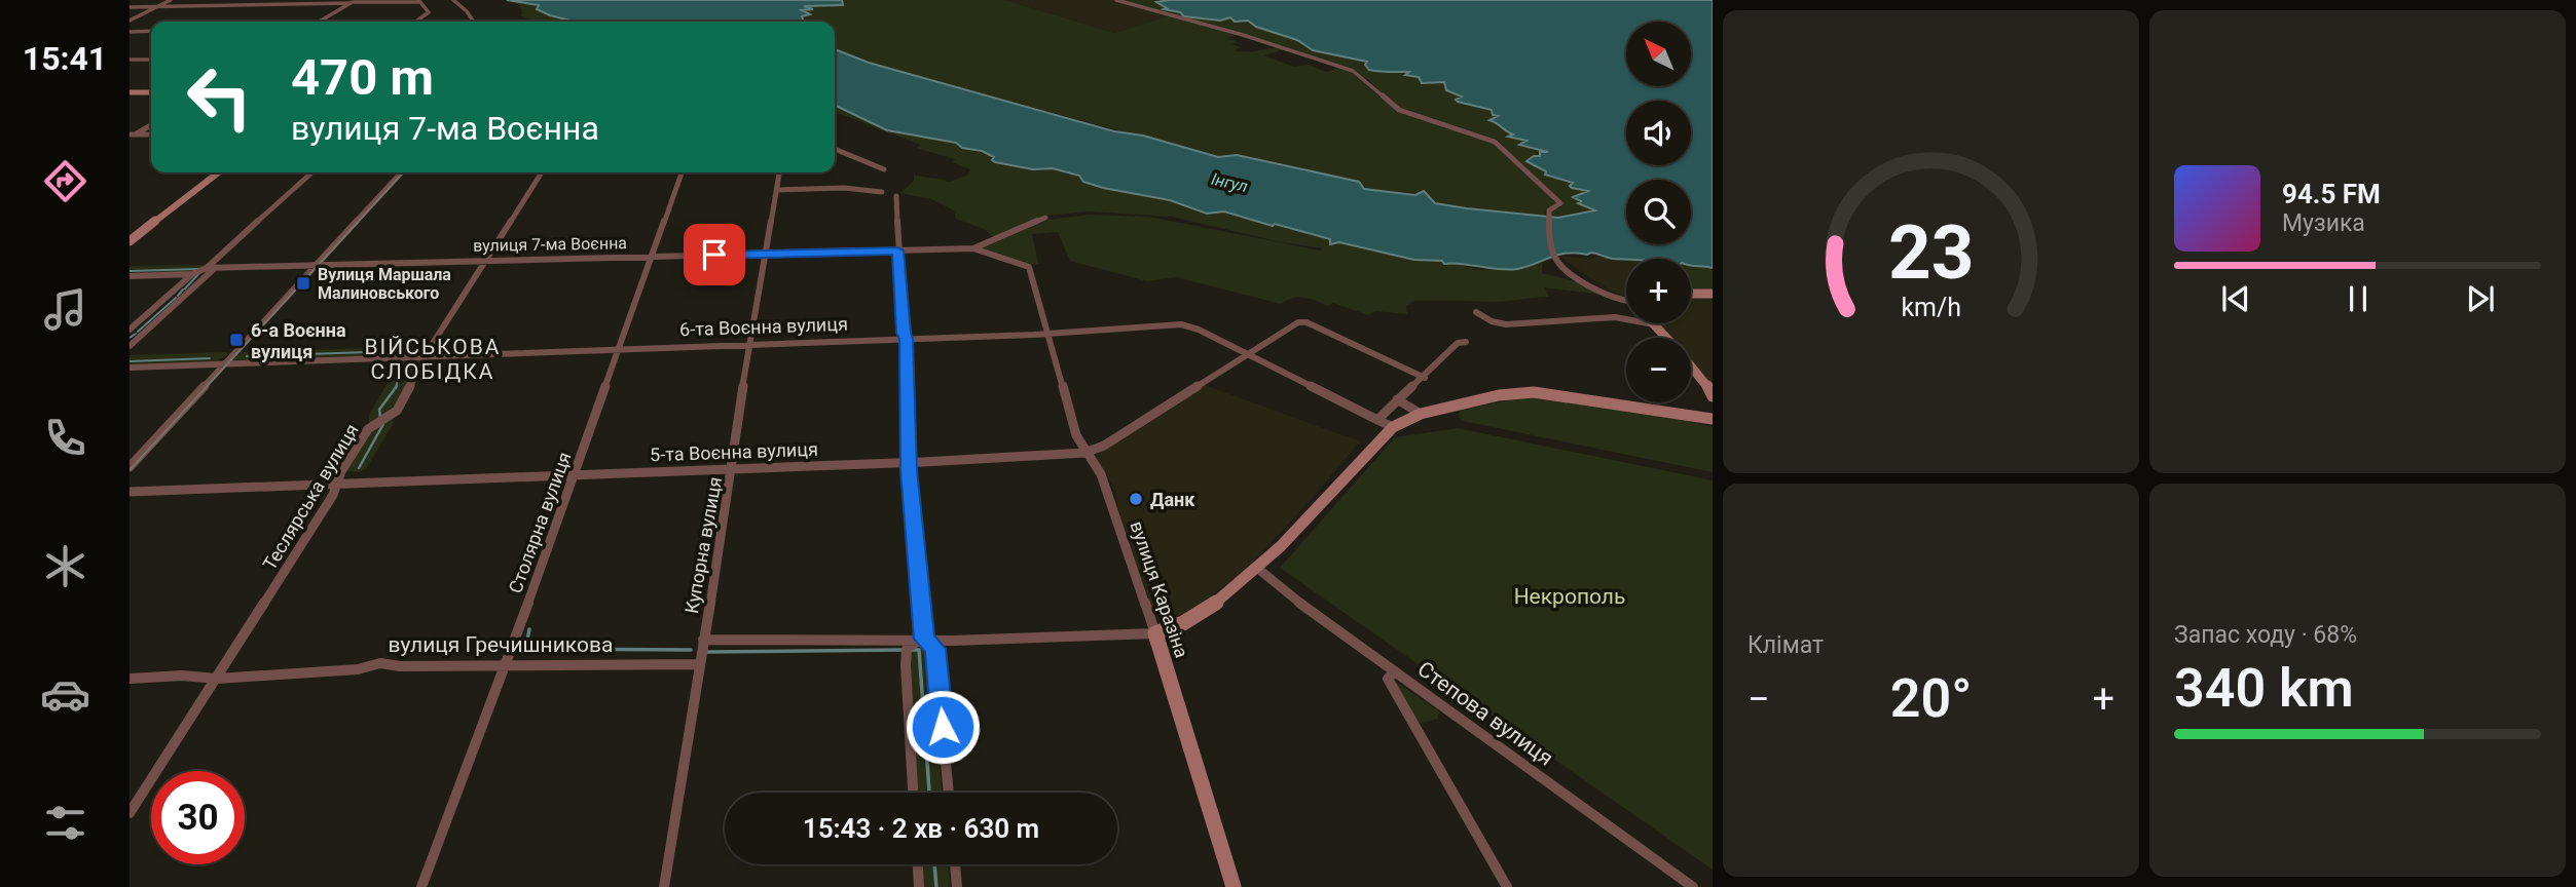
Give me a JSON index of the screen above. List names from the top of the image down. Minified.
{"streets":{"main road":["вулиця Каразіна"],"street":["вулиця 7-ма Воєнна","6-та Воєнна вулиця","5-та Воєнна вулиця","Теслярська вулиця","Столярна вулиця","Купорна вулиця","вулиця Гречишникова","Степова вулиця"]},"crossings":[["вулиця 7-ма Воєнна","Теслярська вулиця"],["вулиця 7-ма Воєнна","Столярна вулиця"],["вулиця 7-ма Воєнна","Купорна вулиця"],["вулиця 7-ма Воєнна","вулиця Каразіна"],["6-та Воєнна вулиця","5-та Воєнна вулиця"],["6-та Воєнна вулиця","Теслярська вулиця"],["6-та Воєнна вулиця","Столярна вулиця"],["6-та Воєнна вулиця","Купорна вулиця"],["6-та Воєнна вулиця","вулиця Каразіна"],["5-та Воєнна вулиця","Теслярська вулиця"],["5-та Воєнна вулиця","Столярна вулиця"],["5-та Воєнна вулиця","Купорна вулиця"],["5-та Воєнна вулиця","вулиця Каразіна"],["Теслярська вулиця","вулиця Гречишникова"],["Столярна вулиця","вулиця Гречишникова"],["Купорна вулиця","вулиця Гречишникова"]],"districts":["ВІЙСЬКОВА СЛОБІДКА"],"water":["Інгул"],"parks":["Некрополь"],"places":{"transit":["Вулиця Маршала Малиновського","6-а Воєнна вулиця"],"other":["Данк"]},"north":"top left","page":{"tabs":"15:41","map_buttons":["+","−"],"turn":["470 m","вулиця 7-ма Воєнна"],"song":["94.5 FM","Музика"],"tile":["Клімат",["Запас ходу · 68%","340 km"]],"heat":["−","20°","+"],"limit":"30","trip":"15:43 · 2 хв · 630 m","gauge":["23","km/h"]}}
